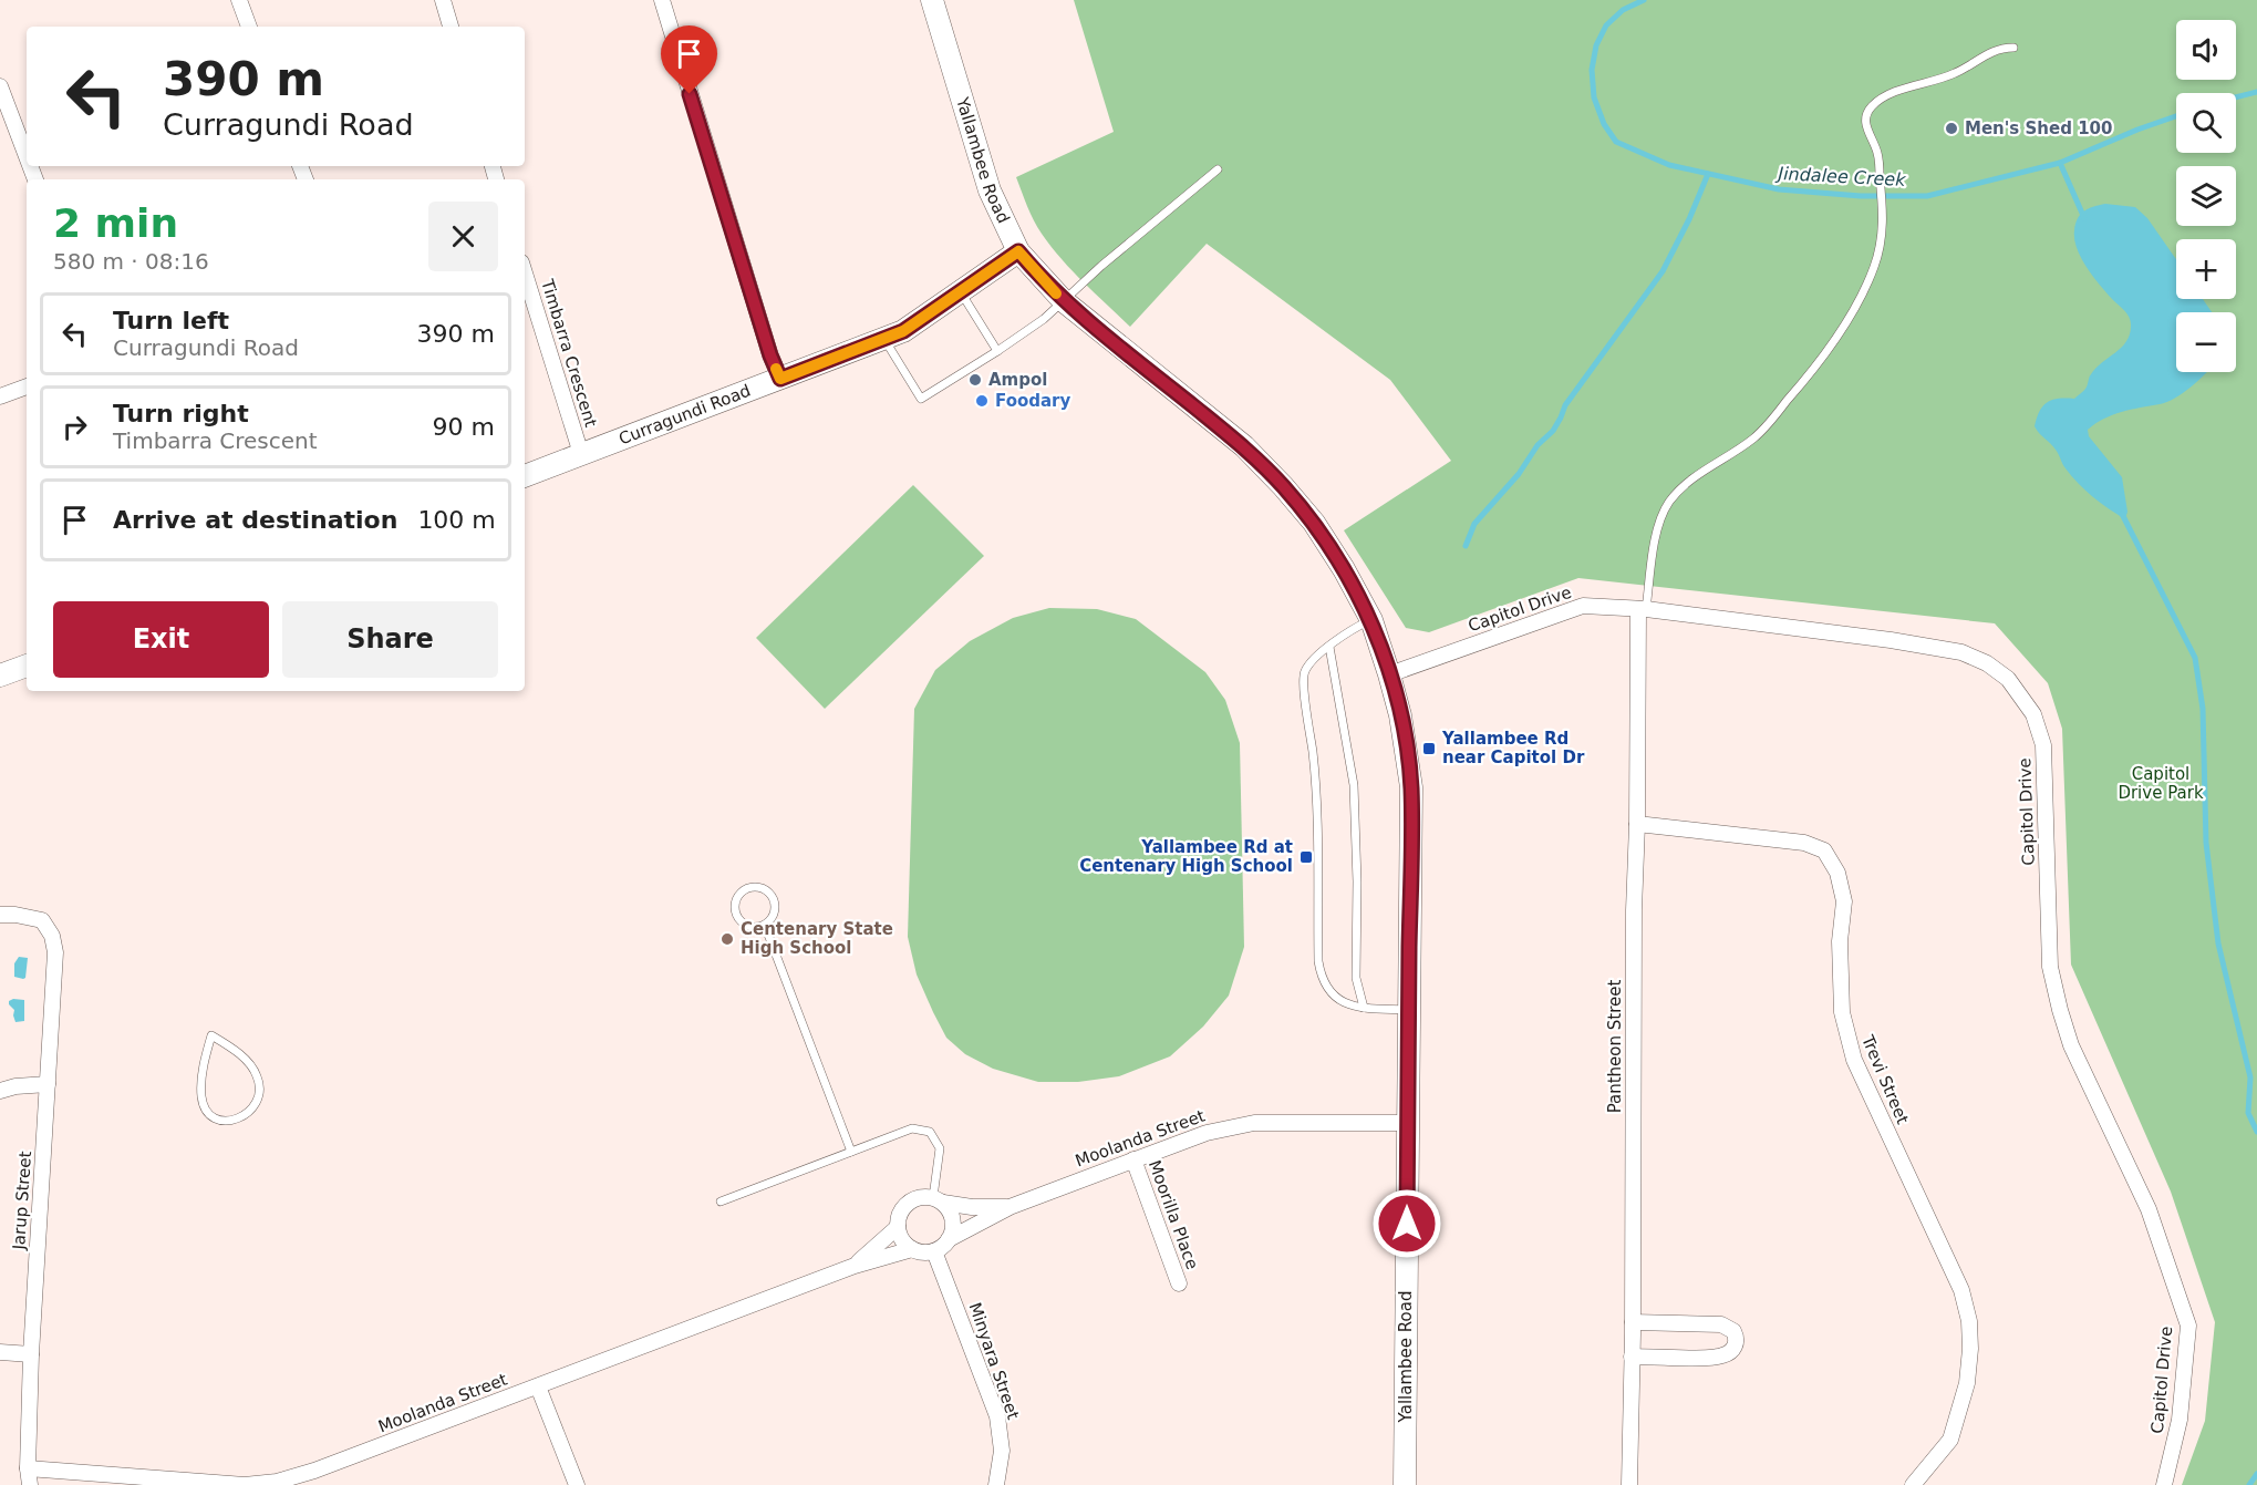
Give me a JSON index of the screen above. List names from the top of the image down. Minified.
{"streets":{"main road":["Yallambee Road","Curragundi Road"],"street":["Timbarra Crescent","Capitol Drive","Pantheon Street","Trevi Street","Moolanda Street","Jarup Street","Moorilla Place","Minyara Street"]},"crossings":[["Yallambee Road","Curragundi Road"],["Yallambee Road","Capitol Drive"],["Yallambee Road","Moolanda Street"],["Timbarra Crescent","Curragundi Road"],["Capitol Drive","Pantheon Street"],["Pantheon Street","Trevi Street"],["Moolanda Street","Jarup Street"],["Moolanda Street","Moorilla Place"],["Moolanda Street","Minyara Street"]],"water":["Jindalee Creek"],"parks":["Capitol Drive Park"],"places":{"other":["Men's Shed 100","Ampol","Foodary","Centenary State High School"],"transit":["Yallambee Rd near Capitol Dr","Yallambee Rd at Centenary High School"]},"page":{"map_buttons":["+","−"],"turn":["390 m","Curragundi Road"],"heading":["2 min","580 m · 08:16"],"list":[{"name":"Turn left","note":"Curragundi Road","value":"390 m"},{"name":"Turn right","note":"Timbarra Crescent","value":"90 m"},{"name":"Arrive at destination","value":"100 m"}],"buttons":["Exit","Share"]}}
